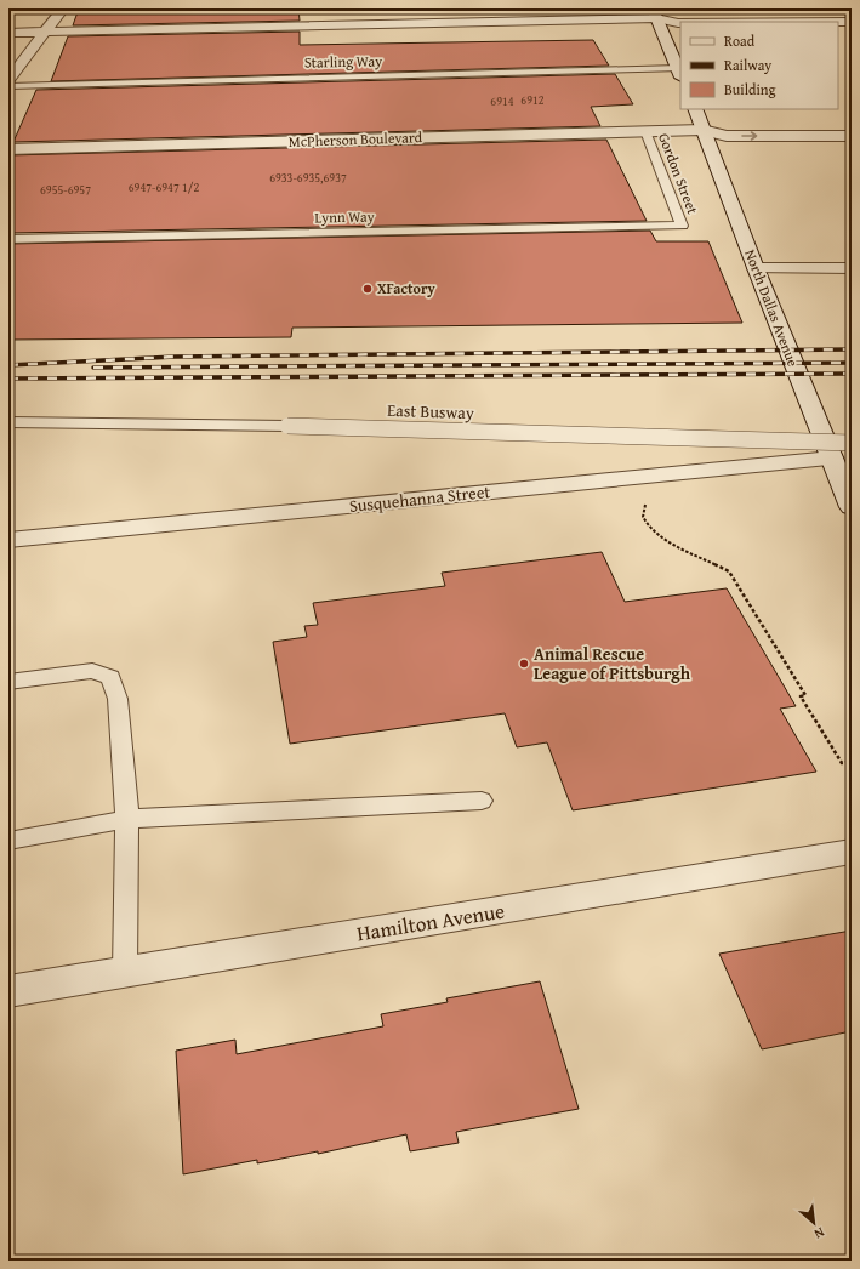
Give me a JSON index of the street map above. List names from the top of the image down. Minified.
{"streets":{"street":["McPherson Boulevard","North Dallas Avenue","Susquehanna Street","Hamilton Avenue"],"lane":["Starling Way","Gordon Street","Lynn Way","East Busway"]},"crossings":[["McPherson Boulevard","Gordon Street"],["McPherson Boulevard","North Dallas Avenue"],["Gordon Street","Lynn Way"],["North Dallas Avenue","Susquehanna Street"]],"places":["XFactory","Animal Rescue League of Pittsburgh"],"house_numbers":["6912","6914","6933-6935,6937","6947-6947 1/2","6955-6957"],"legend":["Road","Railway","Building"],"north":"bottom right"}
